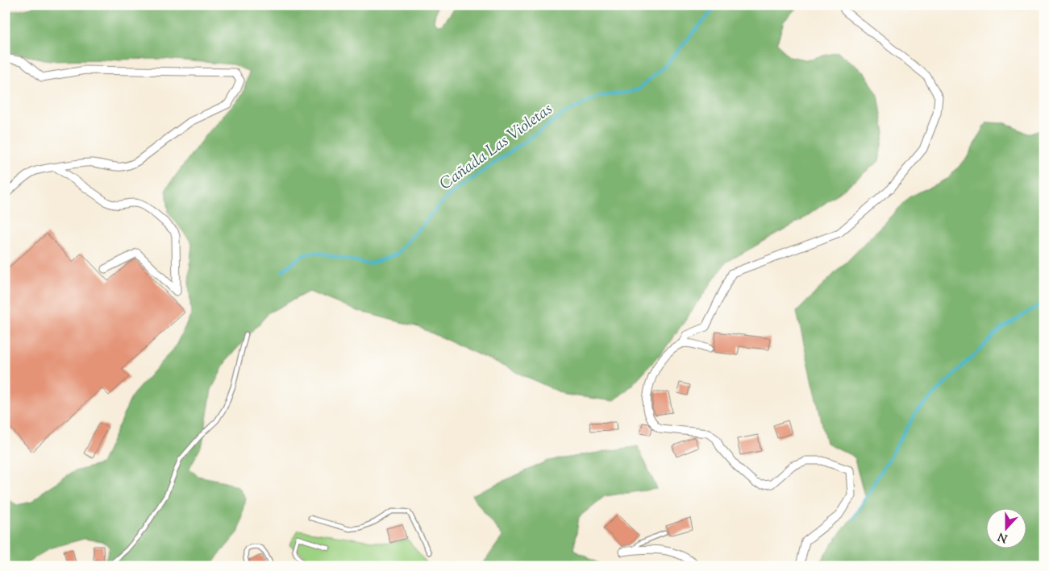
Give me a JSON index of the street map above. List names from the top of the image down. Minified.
{"water":["Cañada Las Violetas"],"north":"bottom"}
